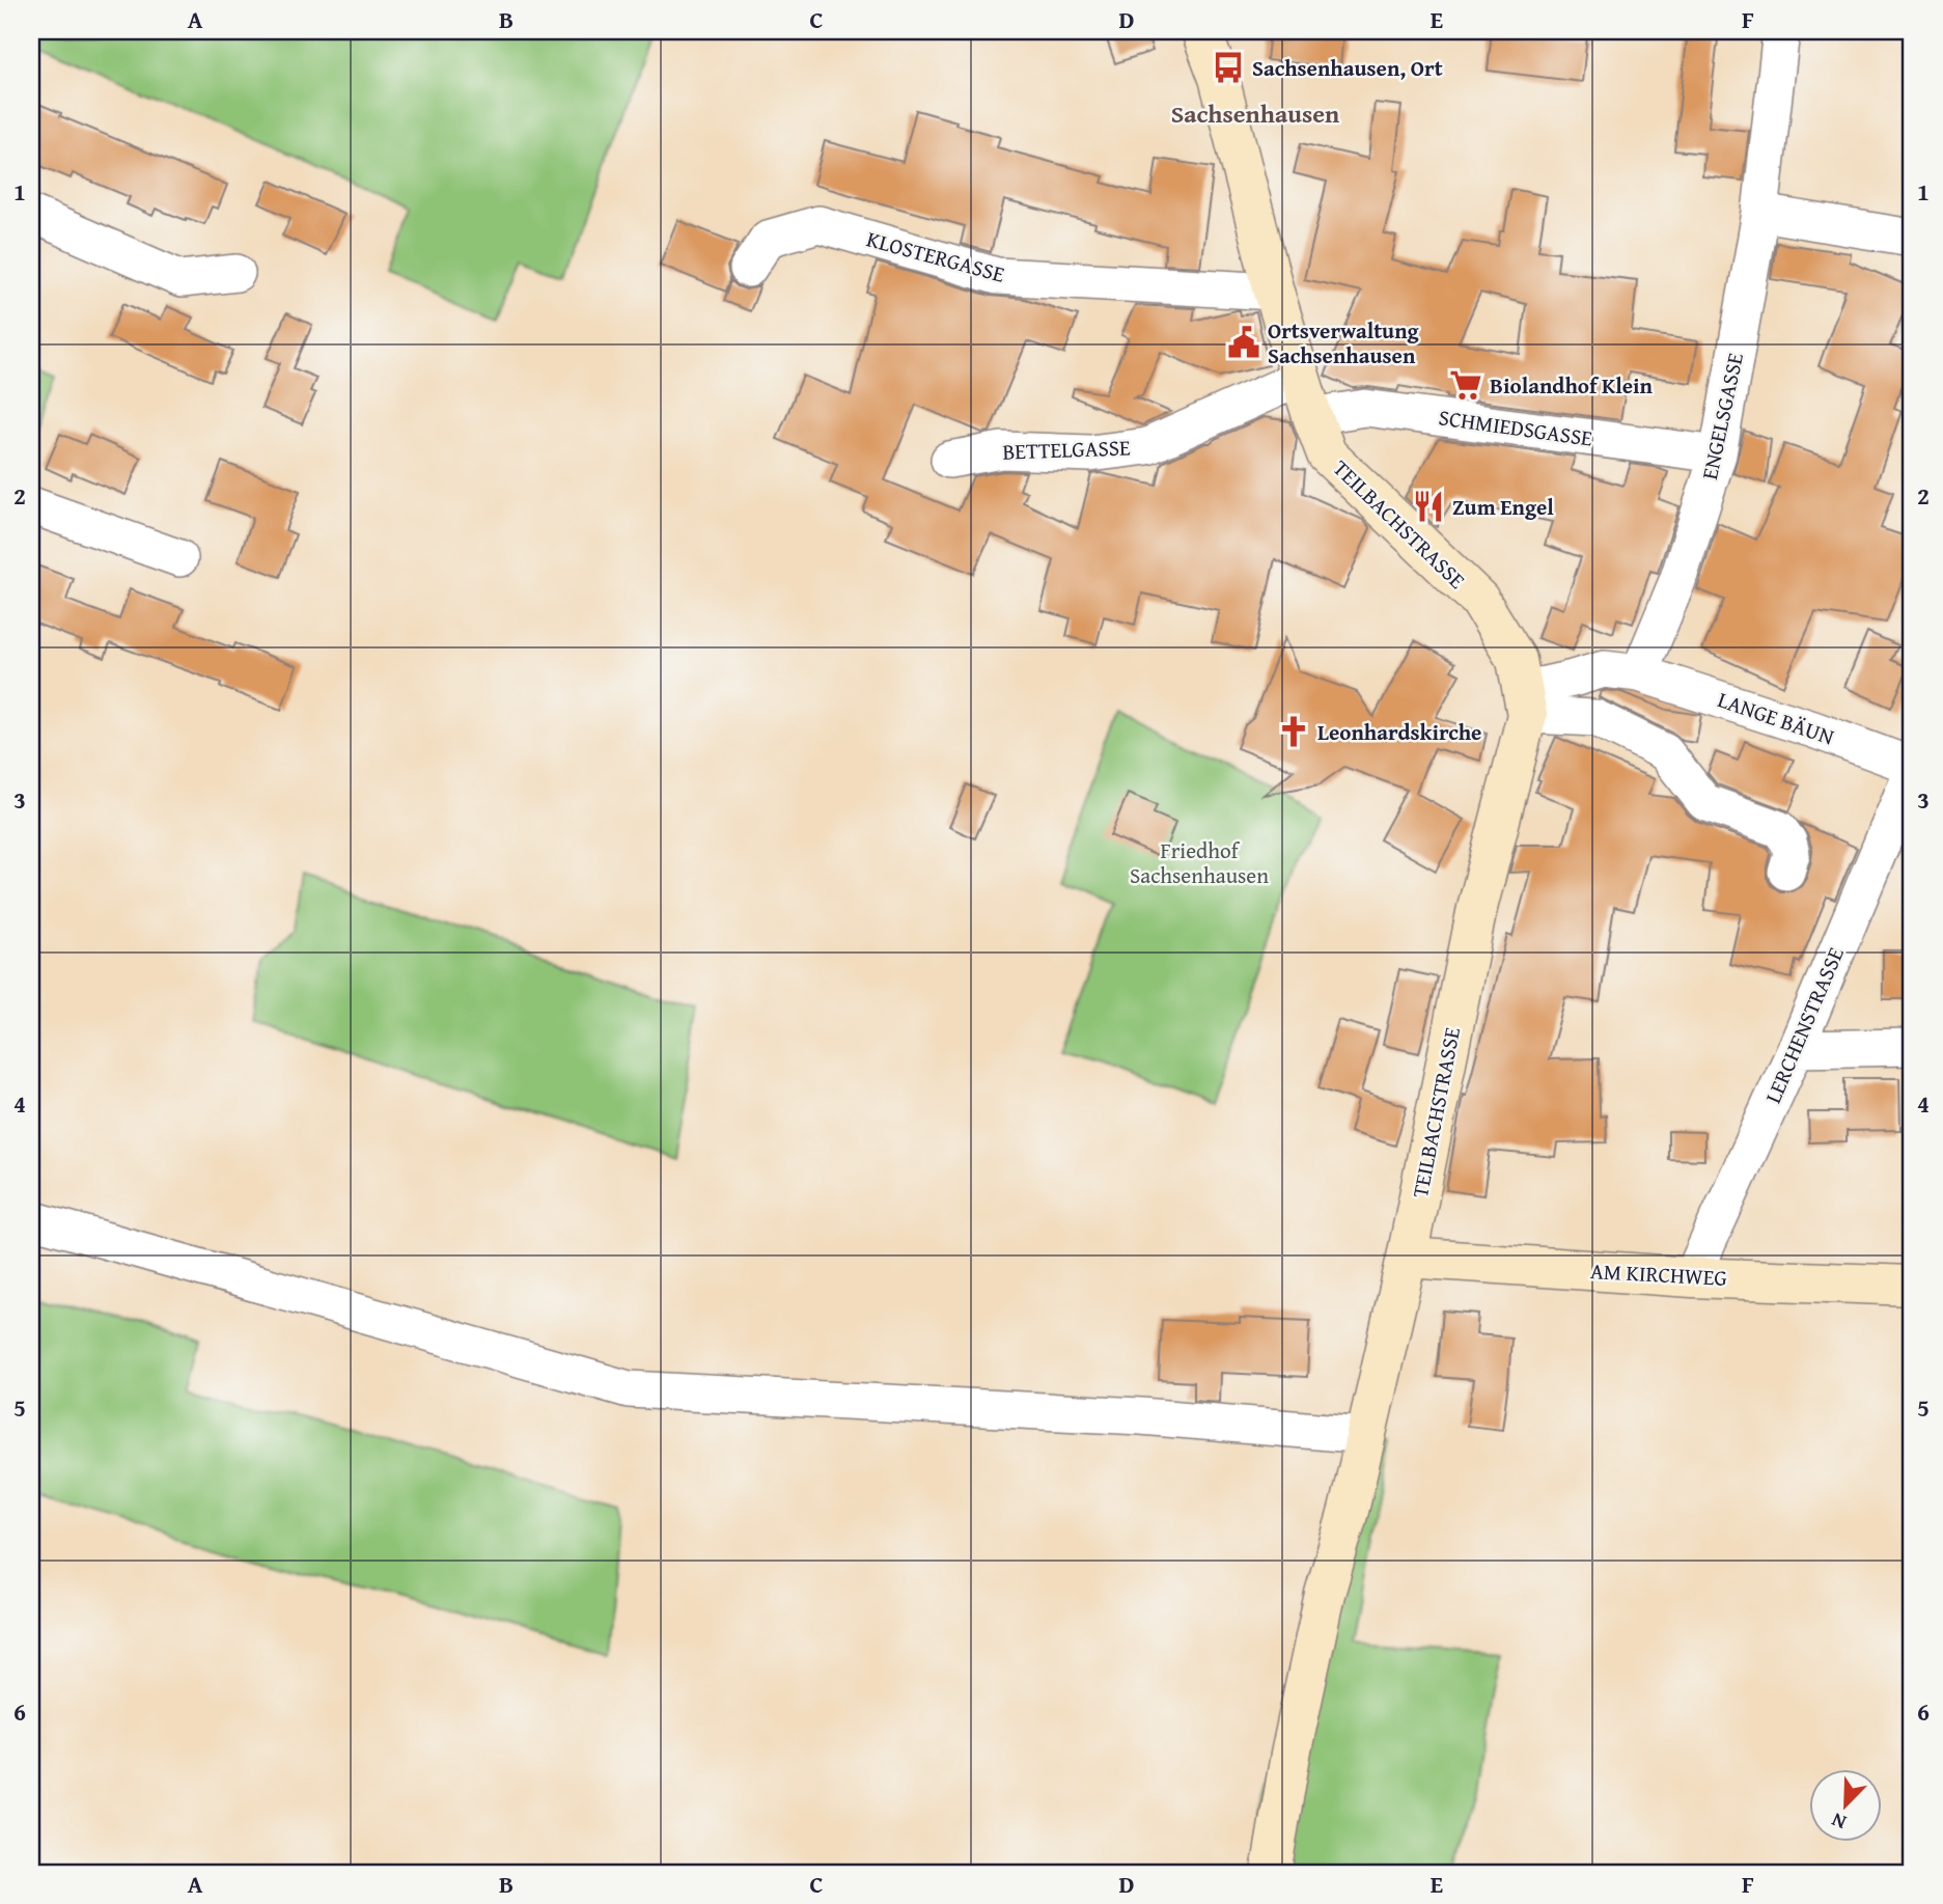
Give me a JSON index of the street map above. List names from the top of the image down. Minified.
{"streets":{"street":["KLOSTERGASSE","ENGELSGASSE","SCHMIEDSGASSE","BETTELGASSE","TEILBACHSTRASSE","LANGE BÄUN","LERCHENSTRASSE","AM KIRCHWEG"]},"crossings":[["KLOSTERGASSE","TEILBACHSTRASSE"],["ENGELSGASSE","SCHMIEDSGASSE"],["ENGELSGASSE","LANGE BÄUN"],["SCHMIEDSGASSE","TEILBACHSTRASSE"],["BETTELGASSE","TEILBACHSTRASSE"],["TEILBACHSTRASSE","AM KIRCHWEG"],["LERCHENSTRASSE","AM KIRCHWEG"]],"districts":["Sachsenhausen"],"parks":["Friedhof Sachsenhausen"],"places":{"bus stop":["Sachsenhausen, Ort"],"public building":["Ortsverwaltung Sachsenhausen"],"supermarket":["Biolandhof Klein"],"restaurant":["Zum Engel"],"church":["Leonhardskirche"]},"north":"bottom left","grid":{"columns":["A","B","C","D","E","F"],"rows":["1","2","3","4","5","6"]}}
